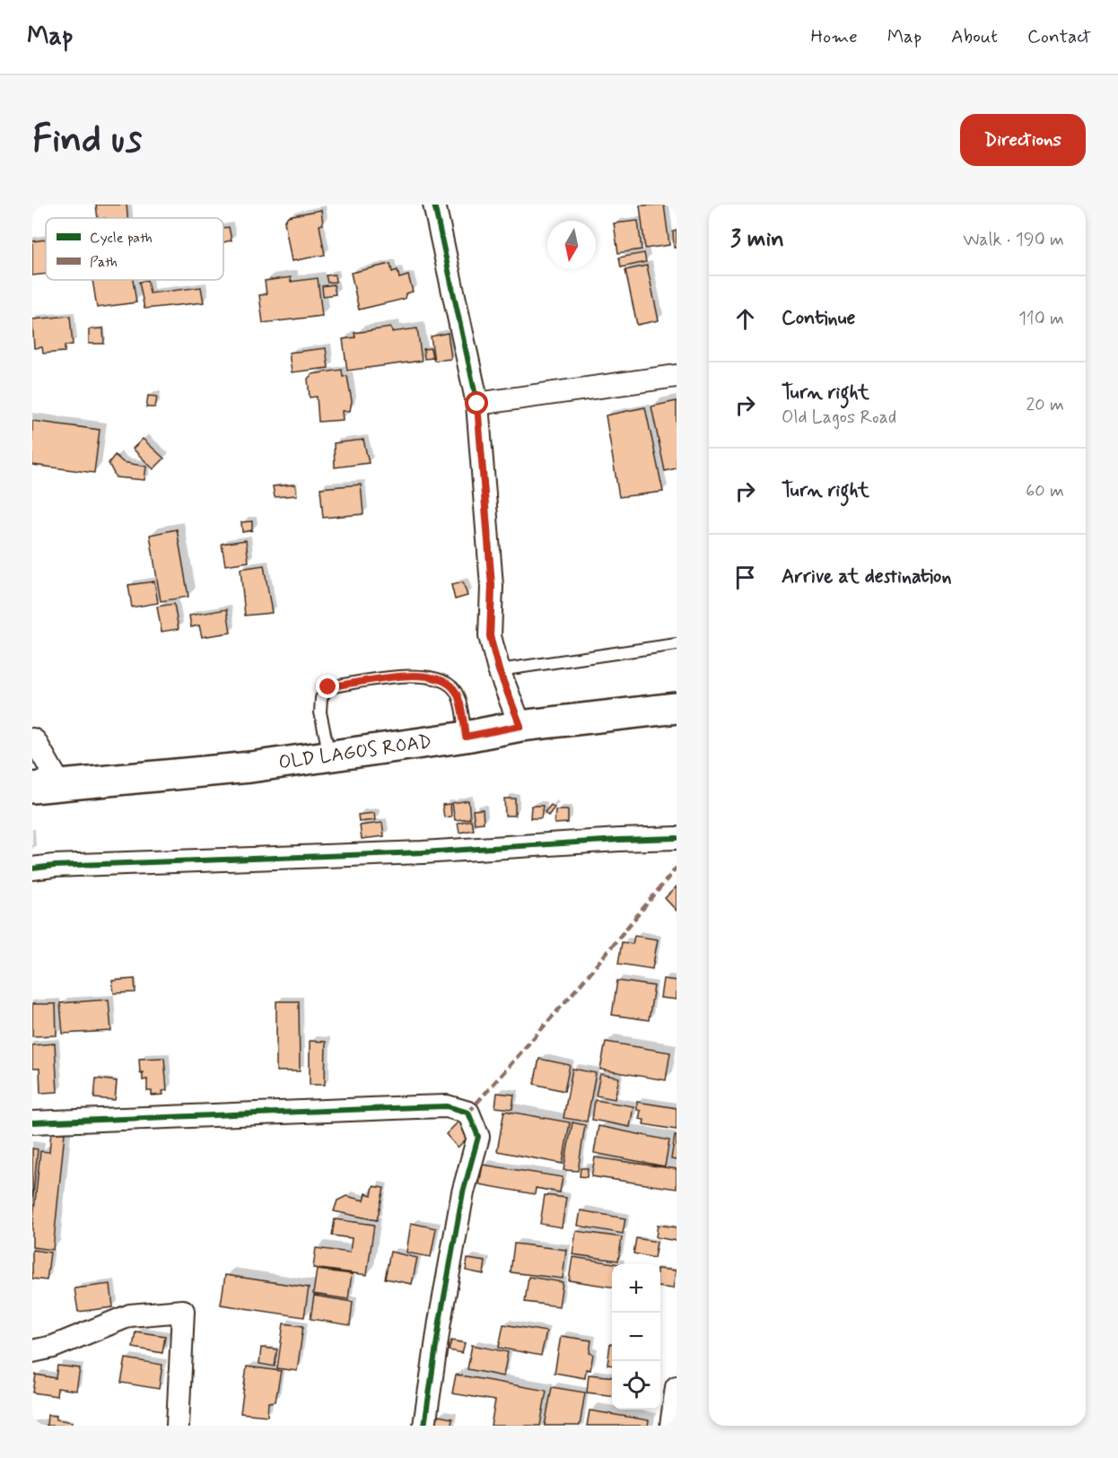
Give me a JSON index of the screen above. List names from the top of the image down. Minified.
{"streets":{"main road":["OLD LAGOS ROAD"]},"legend":["Cycle path","Path"],"north":"bottom","page":{"header":"Map","nav":["Home","Map","About","Contact"],"buttons":"Directions","title":"Find us","heading":["3 min","Walk · 190 m"],"list":[["Continue","110 m"],["Turn right","Old Lagos Road","20 m"],["Turn right","60 m"],"Arrive at destination"],"map_buttons":["+","−"]}}
